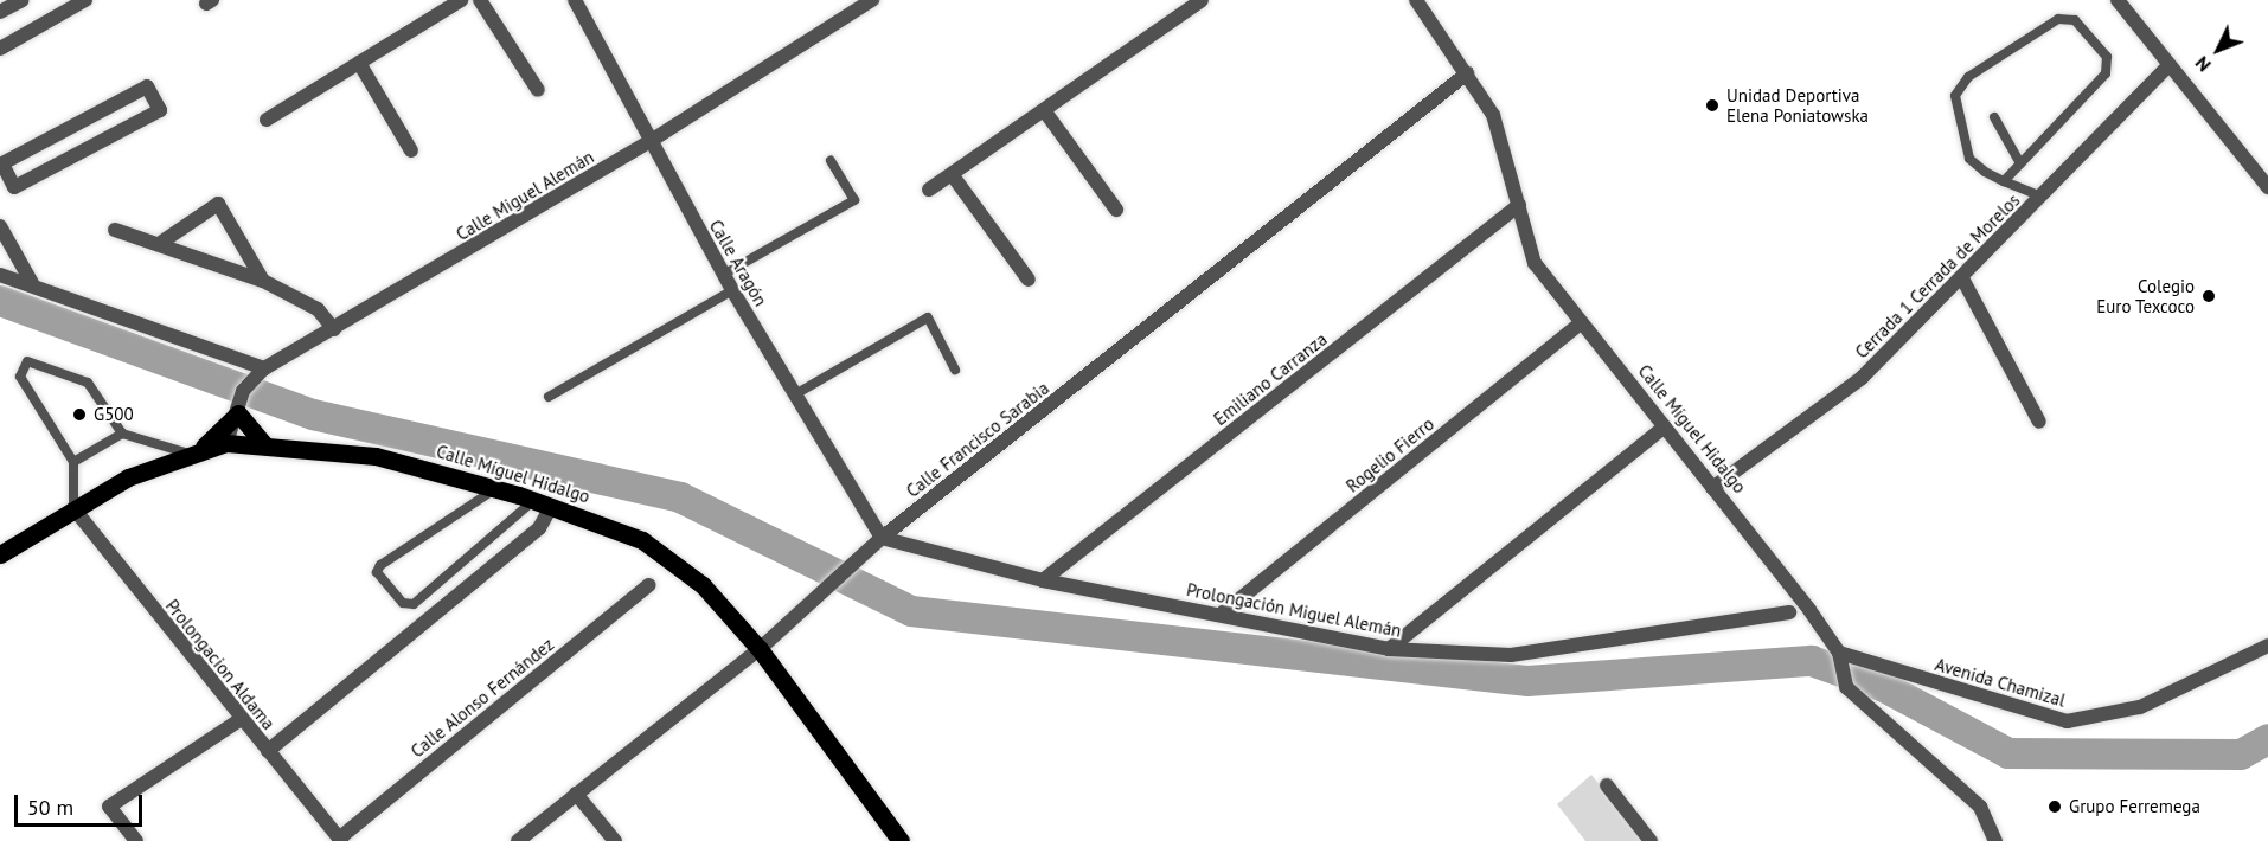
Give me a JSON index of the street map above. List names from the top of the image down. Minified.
{"streets":{"main road":["Calle Míguel Hidalgo"],"street":["Calle Miguel Alemán","Calle Aragón","Cerrada 1 Cerrada de Morelos","Emiliano Carranza","Calle Francisco Sarabia","Rogelio Fierro","Prolongación Miguel Alemán","Prolongacion Aldama","Avenida Chamizal","Calle Alonso Fernández"]},"crossings":[["Calle Miguel Alemán","Calle Aragón"],["Calle Miguel Alemán","Calle Míguel Hidalgo"],["Calle Aragón","Calle Francisco Sarabia"],["Calle Aragón","Prolongación Miguel Alemán"],["Cerrada 1 Cerrada de Morelos","Calle Míguel Hidalgo"],["Emiliano Carranza","Calle Míguel Hidalgo"],["Emiliano Carranza","Prolongación Miguel Alemán"],["Calle Míguel Hidalgo","Calle Francisco Sarabia"],["Calle Míguel Hidalgo","Rogelio Fierro"],["Calle Míguel Hidalgo","Prolongacion Aldama"],["Calle Míguel Hidalgo","Avenida Chamizal"],["Calle Francisco Sarabia","Prolongación Miguel Alemán"],["Rogelio Fierro","Prolongación Miguel Alemán"],["Prolongacion Aldama","Calle Alonso Fernández"]],"places":["Unidad Deportiva Elena Poniatowska","Colegio Euro Texcoco","G500","Grupo Ferremega"],"scale_bar":"50 m","north":"bottom left"}
